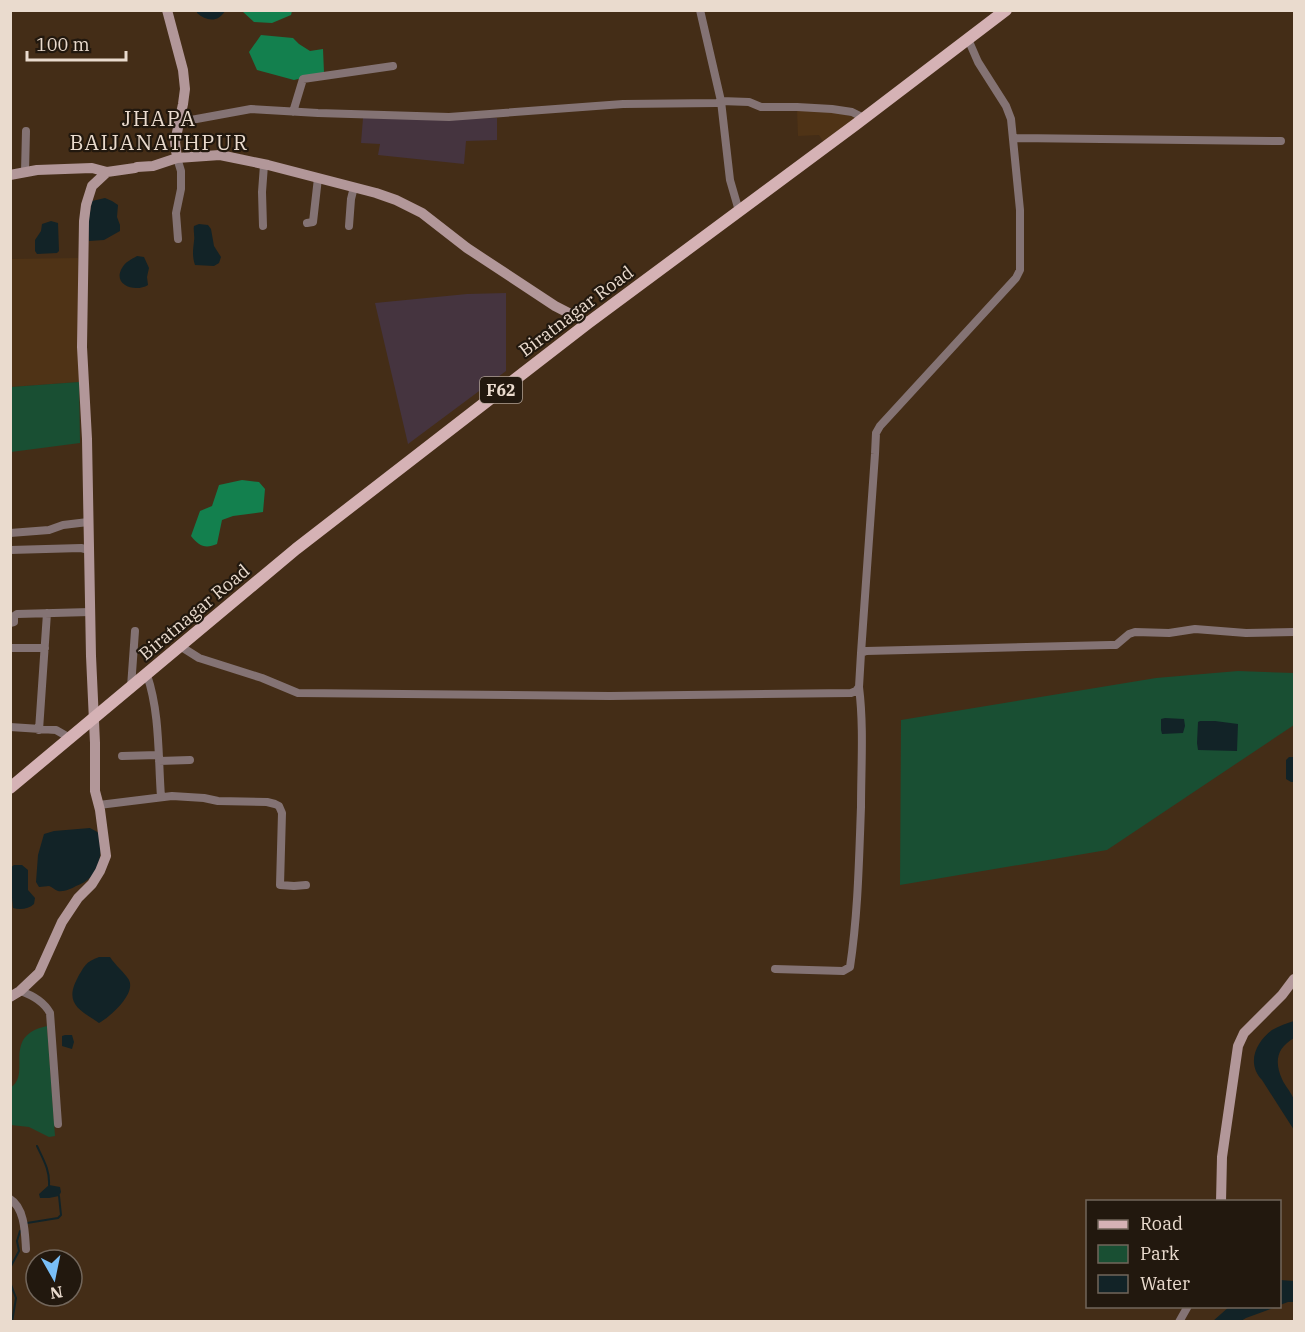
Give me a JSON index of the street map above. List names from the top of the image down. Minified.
{"streets":{"main road":["Biratnagar Road","F62"]},"districts":["JHAPA BAIJANATHPUR"],"legend":["Road","Park","Water"],"scale_bar":"100 m","north":"bottom"}
